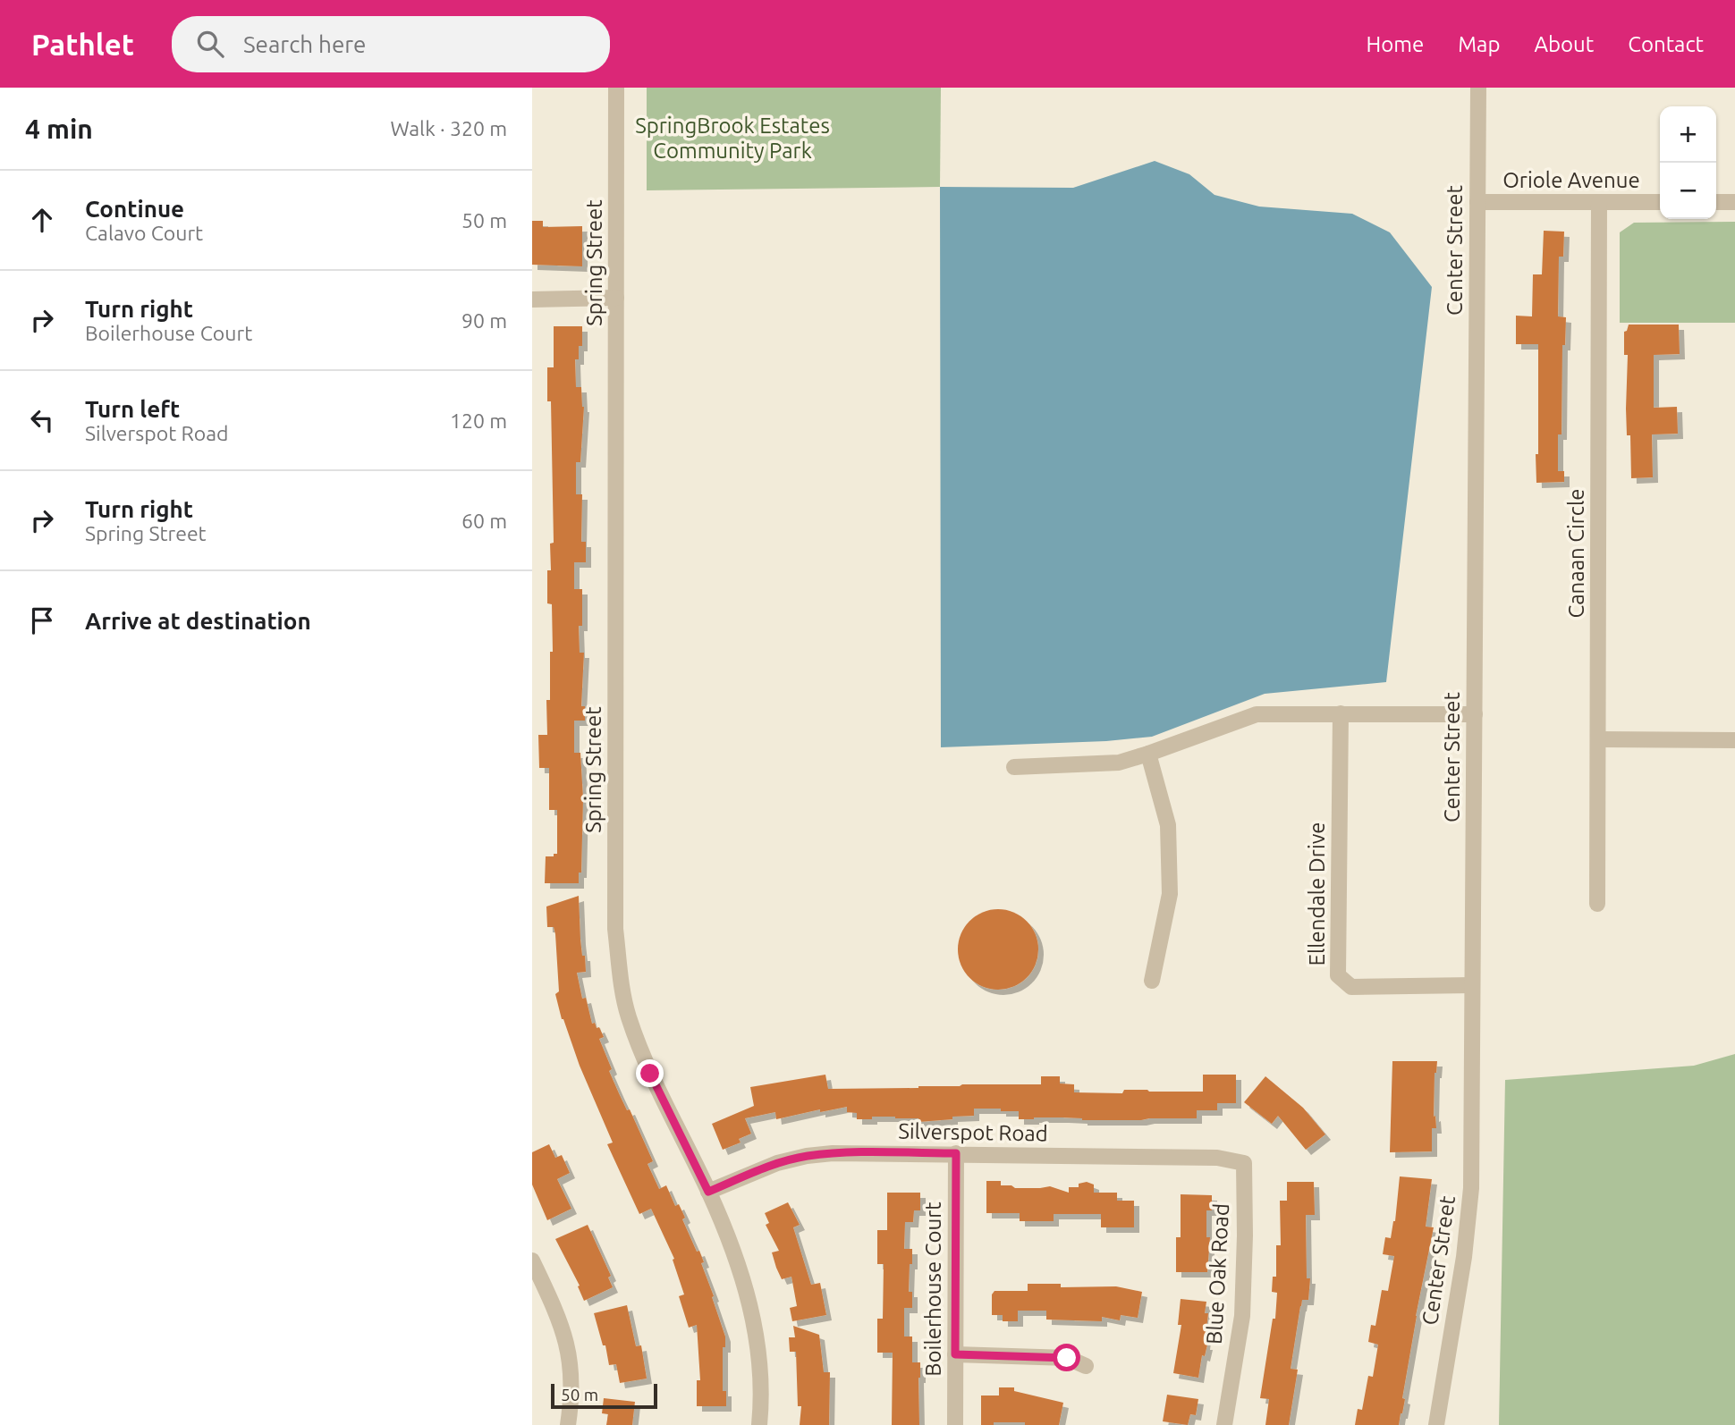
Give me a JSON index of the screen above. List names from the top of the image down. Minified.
{"streets":{"street":["Oriole Avenue","Center Street","Spring Street","Canaan Circle","Ellendale Drive","Silverspot Road","Blue Oak Road","Boilerhouse Court"]},"crossings":[["Oriole Avenue","Center Street"],["Oriole Avenue","Canaan Circle"],["Center Street","Ellendale Drive"],["Spring Street","Silverspot Road"],["Silverspot Road","Blue Oak Road"],["Silverspot Road","Boilerhouse Court"]],"parks":["SpringBrook Estates Community Park"],"scale_bar":"50 m","page":{"header":"Pathlet","search":"Search here","nav":["Home","Map","About","Contact"],"heading":["4 min","Walk · 320 m"],"map_buttons":["+","−"],"list":[["Continue","Calavo Court","50 m"],["Turn right","Boilerhouse Court","90 m"],["Turn left","Silverspot Road","120 m"],["Turn right","Spring Street","60 m"],"Arrive at destination"],"scale":"50 m"}}
